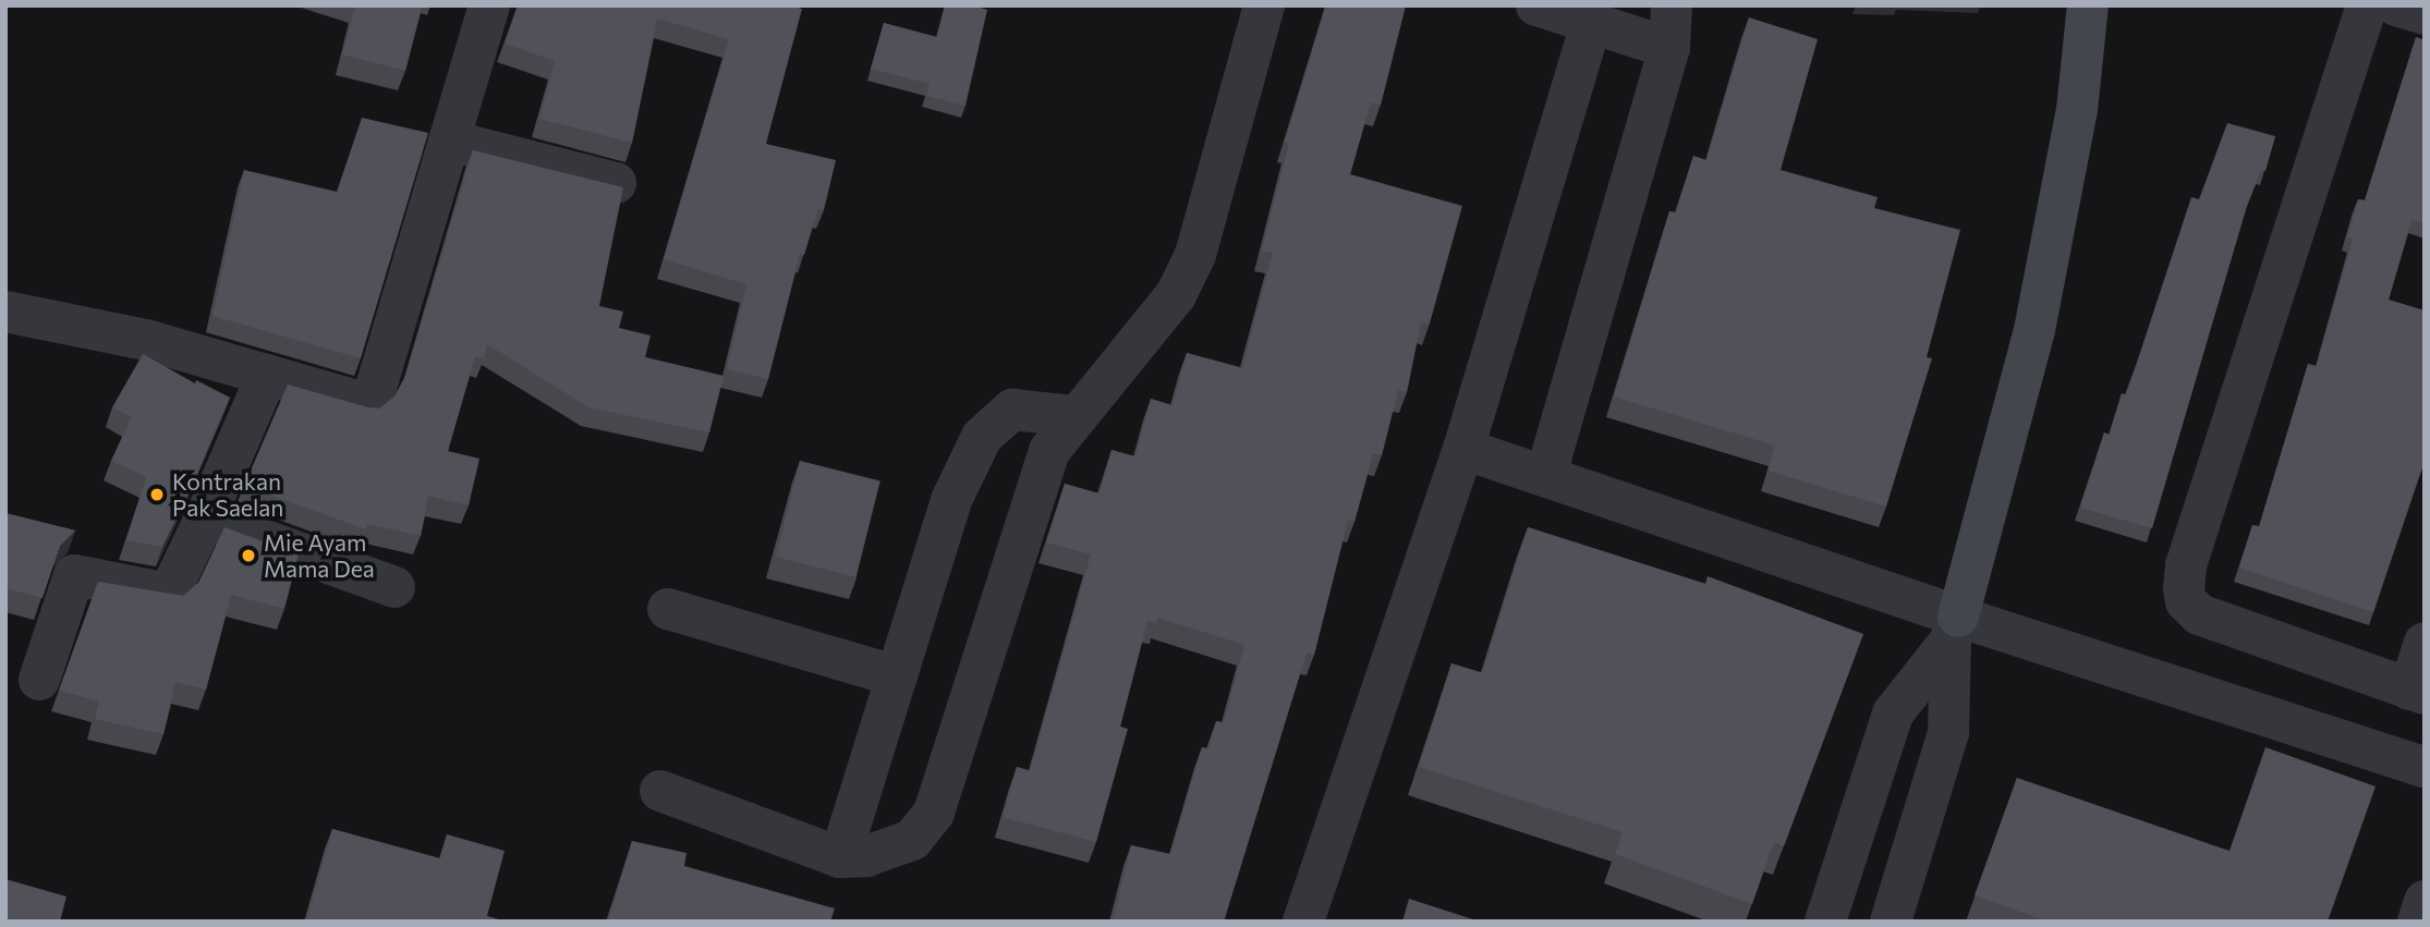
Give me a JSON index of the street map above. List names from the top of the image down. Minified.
{"places":["Kontrakan Pak Saelan","Mie Ayam Mama Dea"]}
